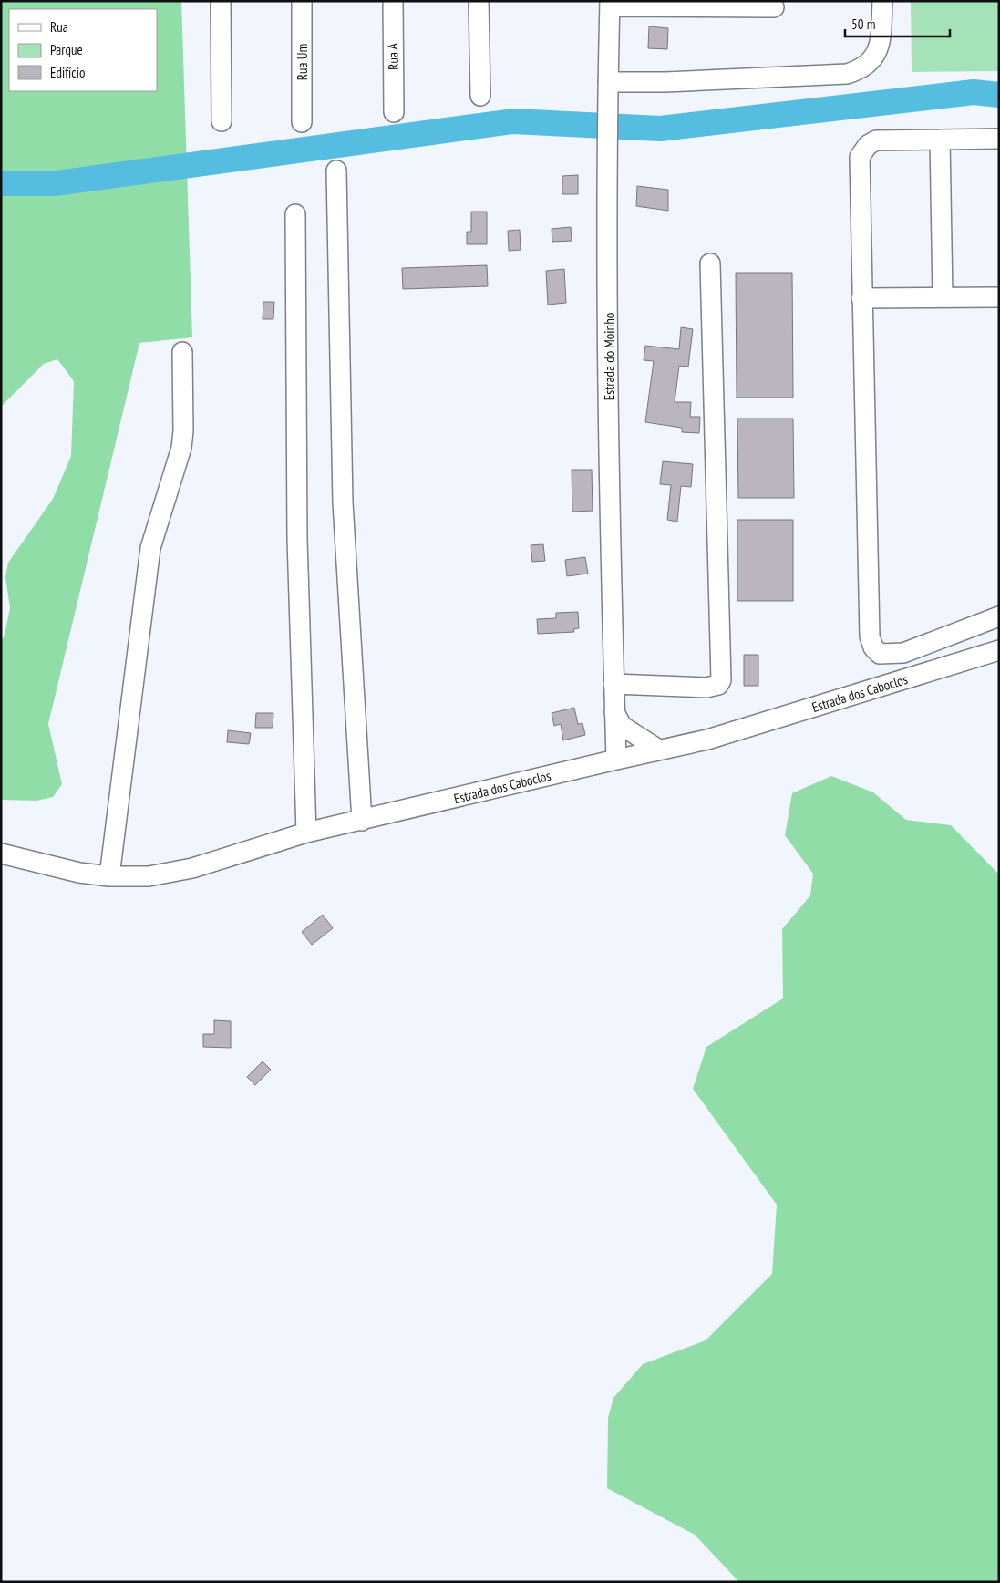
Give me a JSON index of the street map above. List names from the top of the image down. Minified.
{"streets":{"street":["Rua A","Rua Um","Estrada do Moinho","Estrada dos Caboclos"]},"crossings":[["Estrada do Moinho","Estrada dos Caboclos"]],"legend":["Rua","Parque","Edifício"],"scale_bar":"50 m"}
